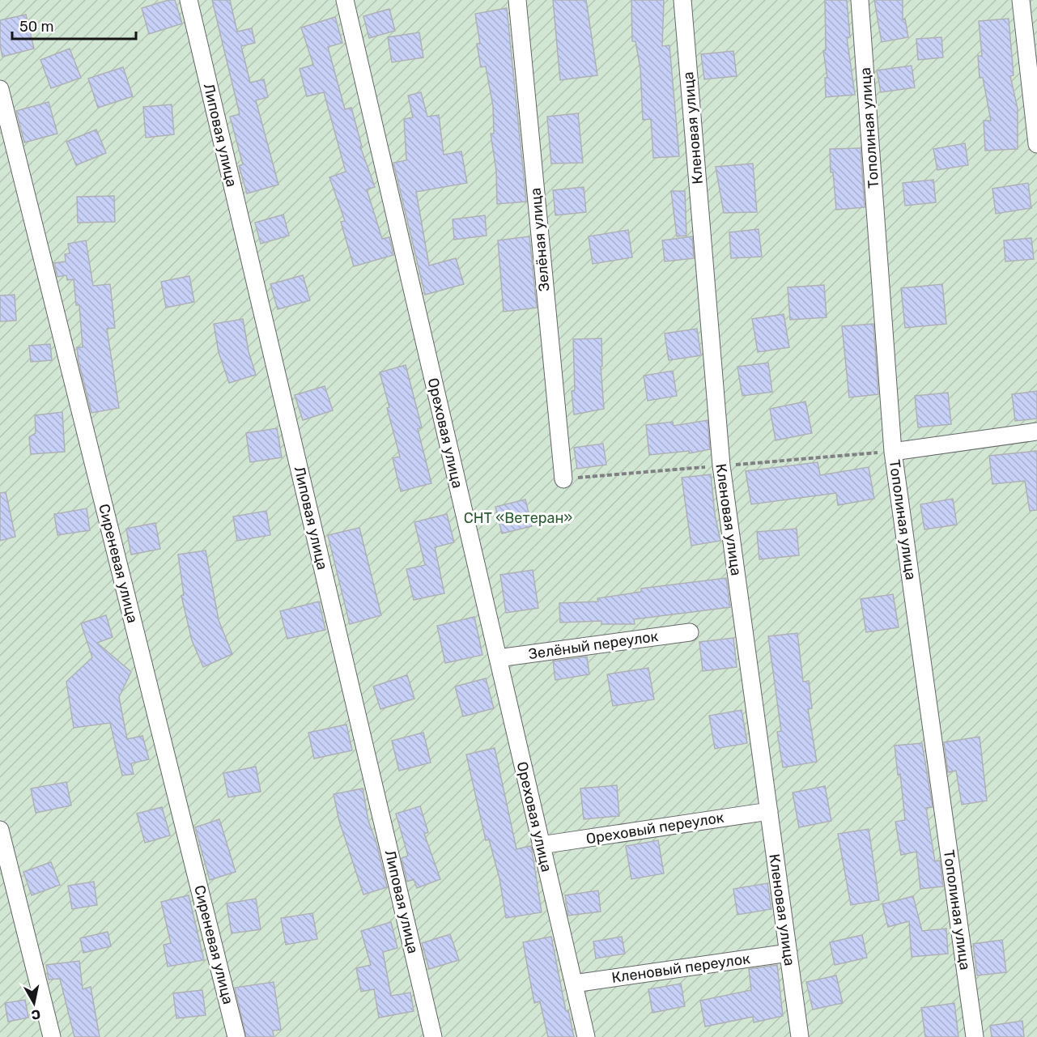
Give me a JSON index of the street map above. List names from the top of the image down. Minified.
{"streets":{"street":["Кленовая улица","Тополиная улица","Липовая улица","Зелёная улица","Ореховая улица","Сиреневая улица","Зелёный переулок","Ореховый переулок","Кленовый переулок"]},"crossings":[["Кленовая улица","Ореховый переулок"],["Кленовая улица","Кленовый переулок"],["Ореховая улица","Зелёный переулок"],["Ореховая улица","Ореховый переулок"],["Ореховая улица","Кленовый переулок"]],"parks":["СНТ «Ветеран»"],"scale_bar":"50 m","north":"bottom"}
